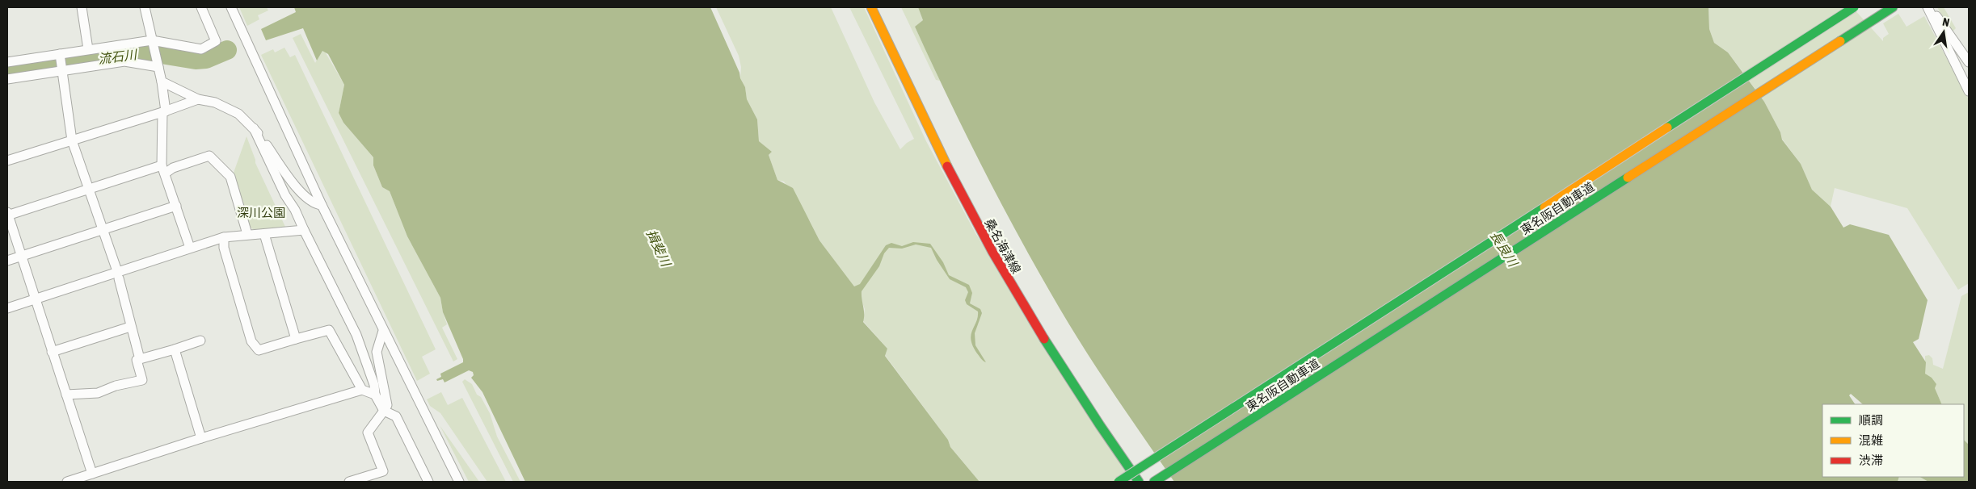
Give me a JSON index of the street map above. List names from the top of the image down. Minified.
{"streets":{"main road":["東名阪自動車道","桑名海津線"]},"water":["流石川","揖斐川","長良川"],"parks":["深川公園"],"legend":["順調","混雑","渋滞"],"north":"top"}
